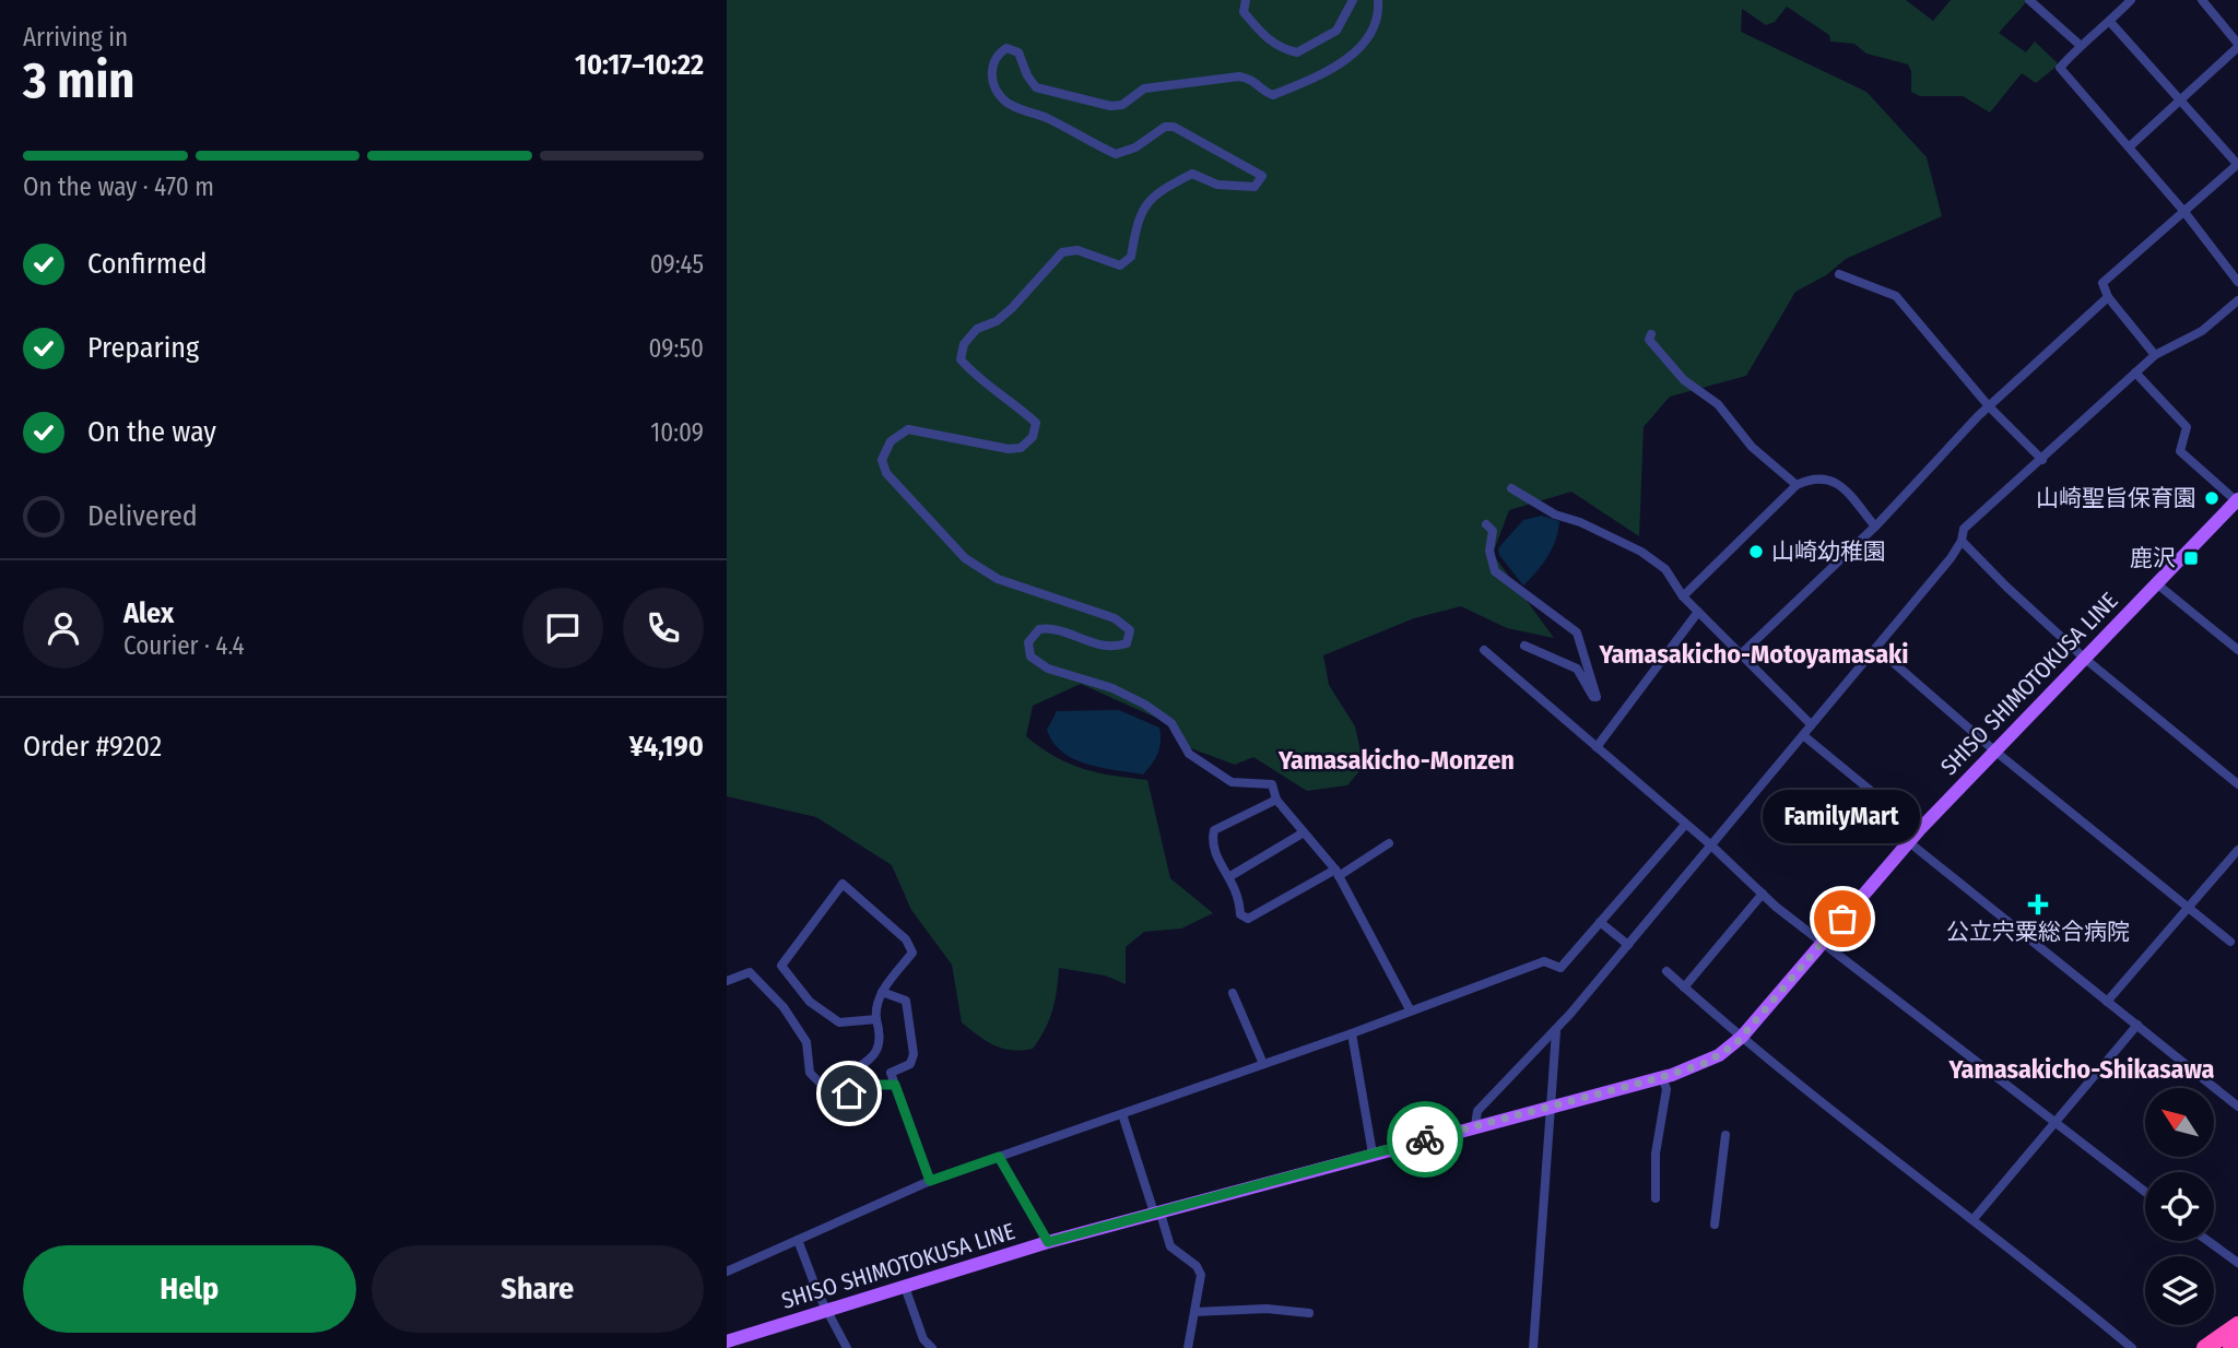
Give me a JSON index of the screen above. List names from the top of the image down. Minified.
{"streets":{"main road":["SHISO SHIMOTOKUSA LINE"]},"districts":["Yamasakicho-Motoyamasaki","Yamasakicho-Monzen","Yamasakicho-Shikasawa"],"places":{"other":["山崎聖旨保育園","山崎幼稚園","FamilyMart"],"transit":["鹿沢"],"health":["公立宍粟総合病院"]},"north":"top left","page":{"heading":["3 min","Arriving in","10:17–10:22"],"panel":["Alex","Courier · 4.4","Order #9202","¥4,190"],"bar":"On the way · 470 m","list":[["Confirmed","09:45"],["Preparing","09:50"],["On the way","10:09"],"Delivered"],"bubble":"FamilyMart","buttons":["Help","Share"]}}
